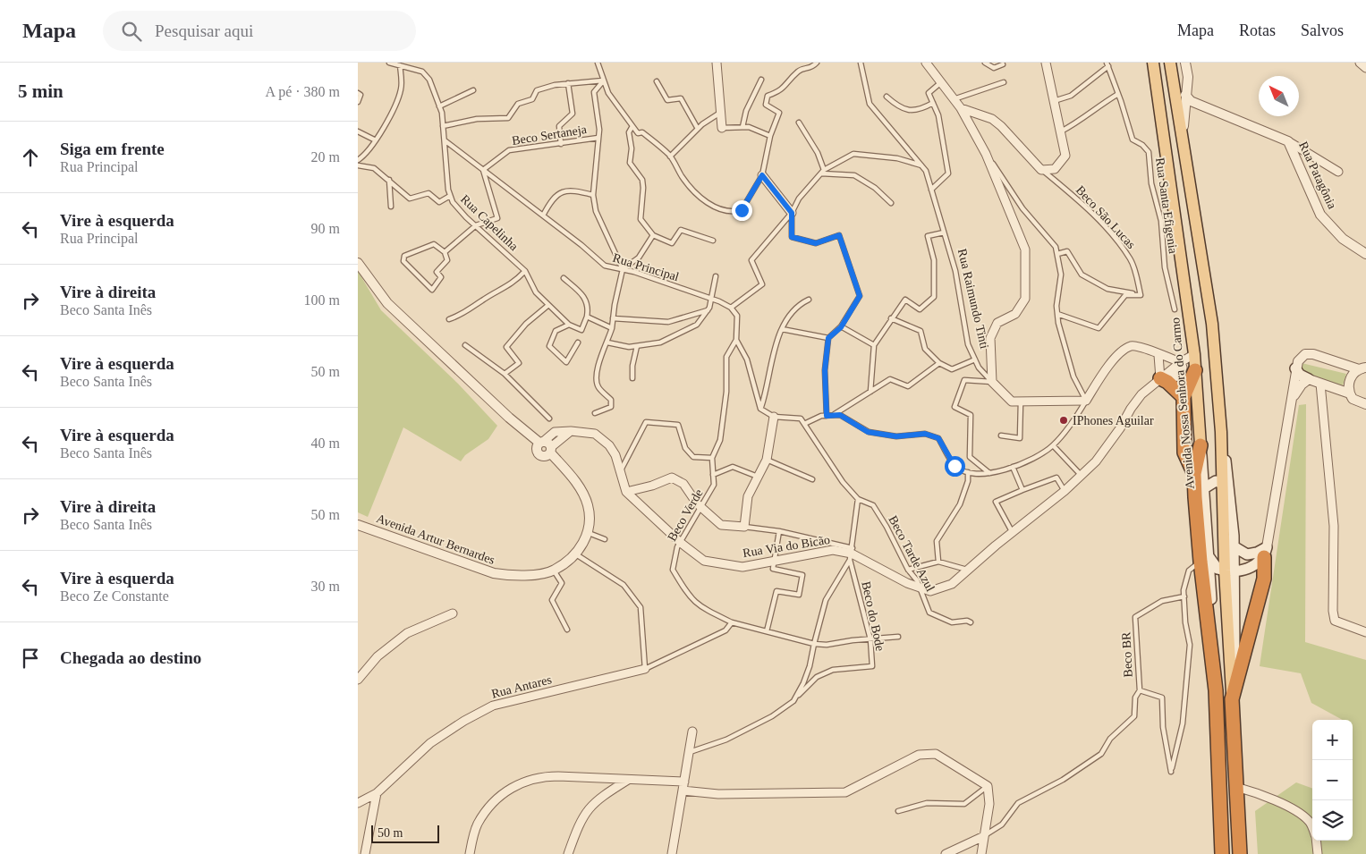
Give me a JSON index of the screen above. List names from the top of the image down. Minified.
{"streets":{"main road":["Avenida Nossa Senhora do Carmo"],"street":["Rua Patagônia","Rua Raimundo Tinti","Avenida Artur Bernardes","Rua Via do Bicão","Rua Antares"],"lane":["Beco Sertaneja","Rua Santa Efigenia","Beco São Lucas","Rua Capelinha","Rua Principal","Beco Verde","Beco Tarde Azul","Beco do Bode","Beco BR"]},"crossings":[["Beco Sertaneja","Rua Principal"],["Rua Capelinha","Rua Principal"],["Beco Verde","Rua Via do Bicão"],["Beco Verde","Beco do Bode"],["Rua Via do Bicão","Beco Tarde Azul"],["Rua Via do Bicão","Beco do Bode"]],"places":["IPhones Aguilar"],"scale_bar":"50 m","north":"top left","page":{"header":"Mapa","search":"Pesquisar aqui","nav":["Mapa","Rotas","Salvos"],"heading":["5 min","A pé · 380 m"],"list":[["Siga em frente","Rua Principal","20 m"],["Vire à esquerda","Rua Principal","90 m"],["Vire à direita","Beco Santa Inês","100 m"],["Vire à esquerda","Beco Santa Inês","50 m"],["Vire à esquerda","Beco Santa Inês","40 m"],["Vire à direita","Beco Santa Inês","50 m"],["Vire à esquerda","Beco Ze Constante","30 m"],"Chegada ao destino"],"map_buttons":["+","−"],"scale":"50 m"}}
